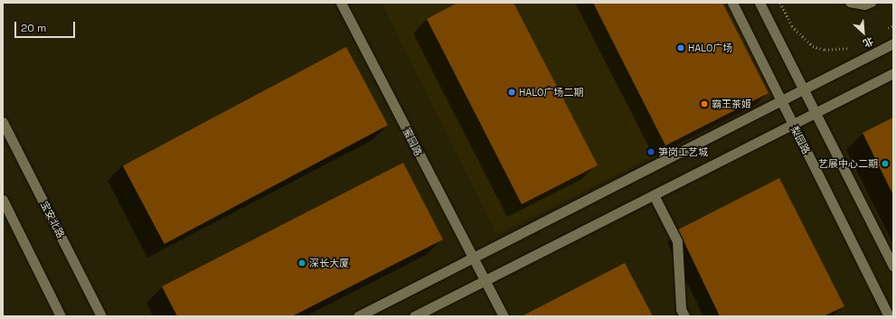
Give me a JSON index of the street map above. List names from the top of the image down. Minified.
{"streets":{"street":["梨园路","蜜园路","宝安北路"]},"places":["HALO广场","HALO广场二期","霸王茶姬","笋岗工艺城","艺展中心二期","深长大厦"],"scale_bar":"20 m","north":"bottom right"}
